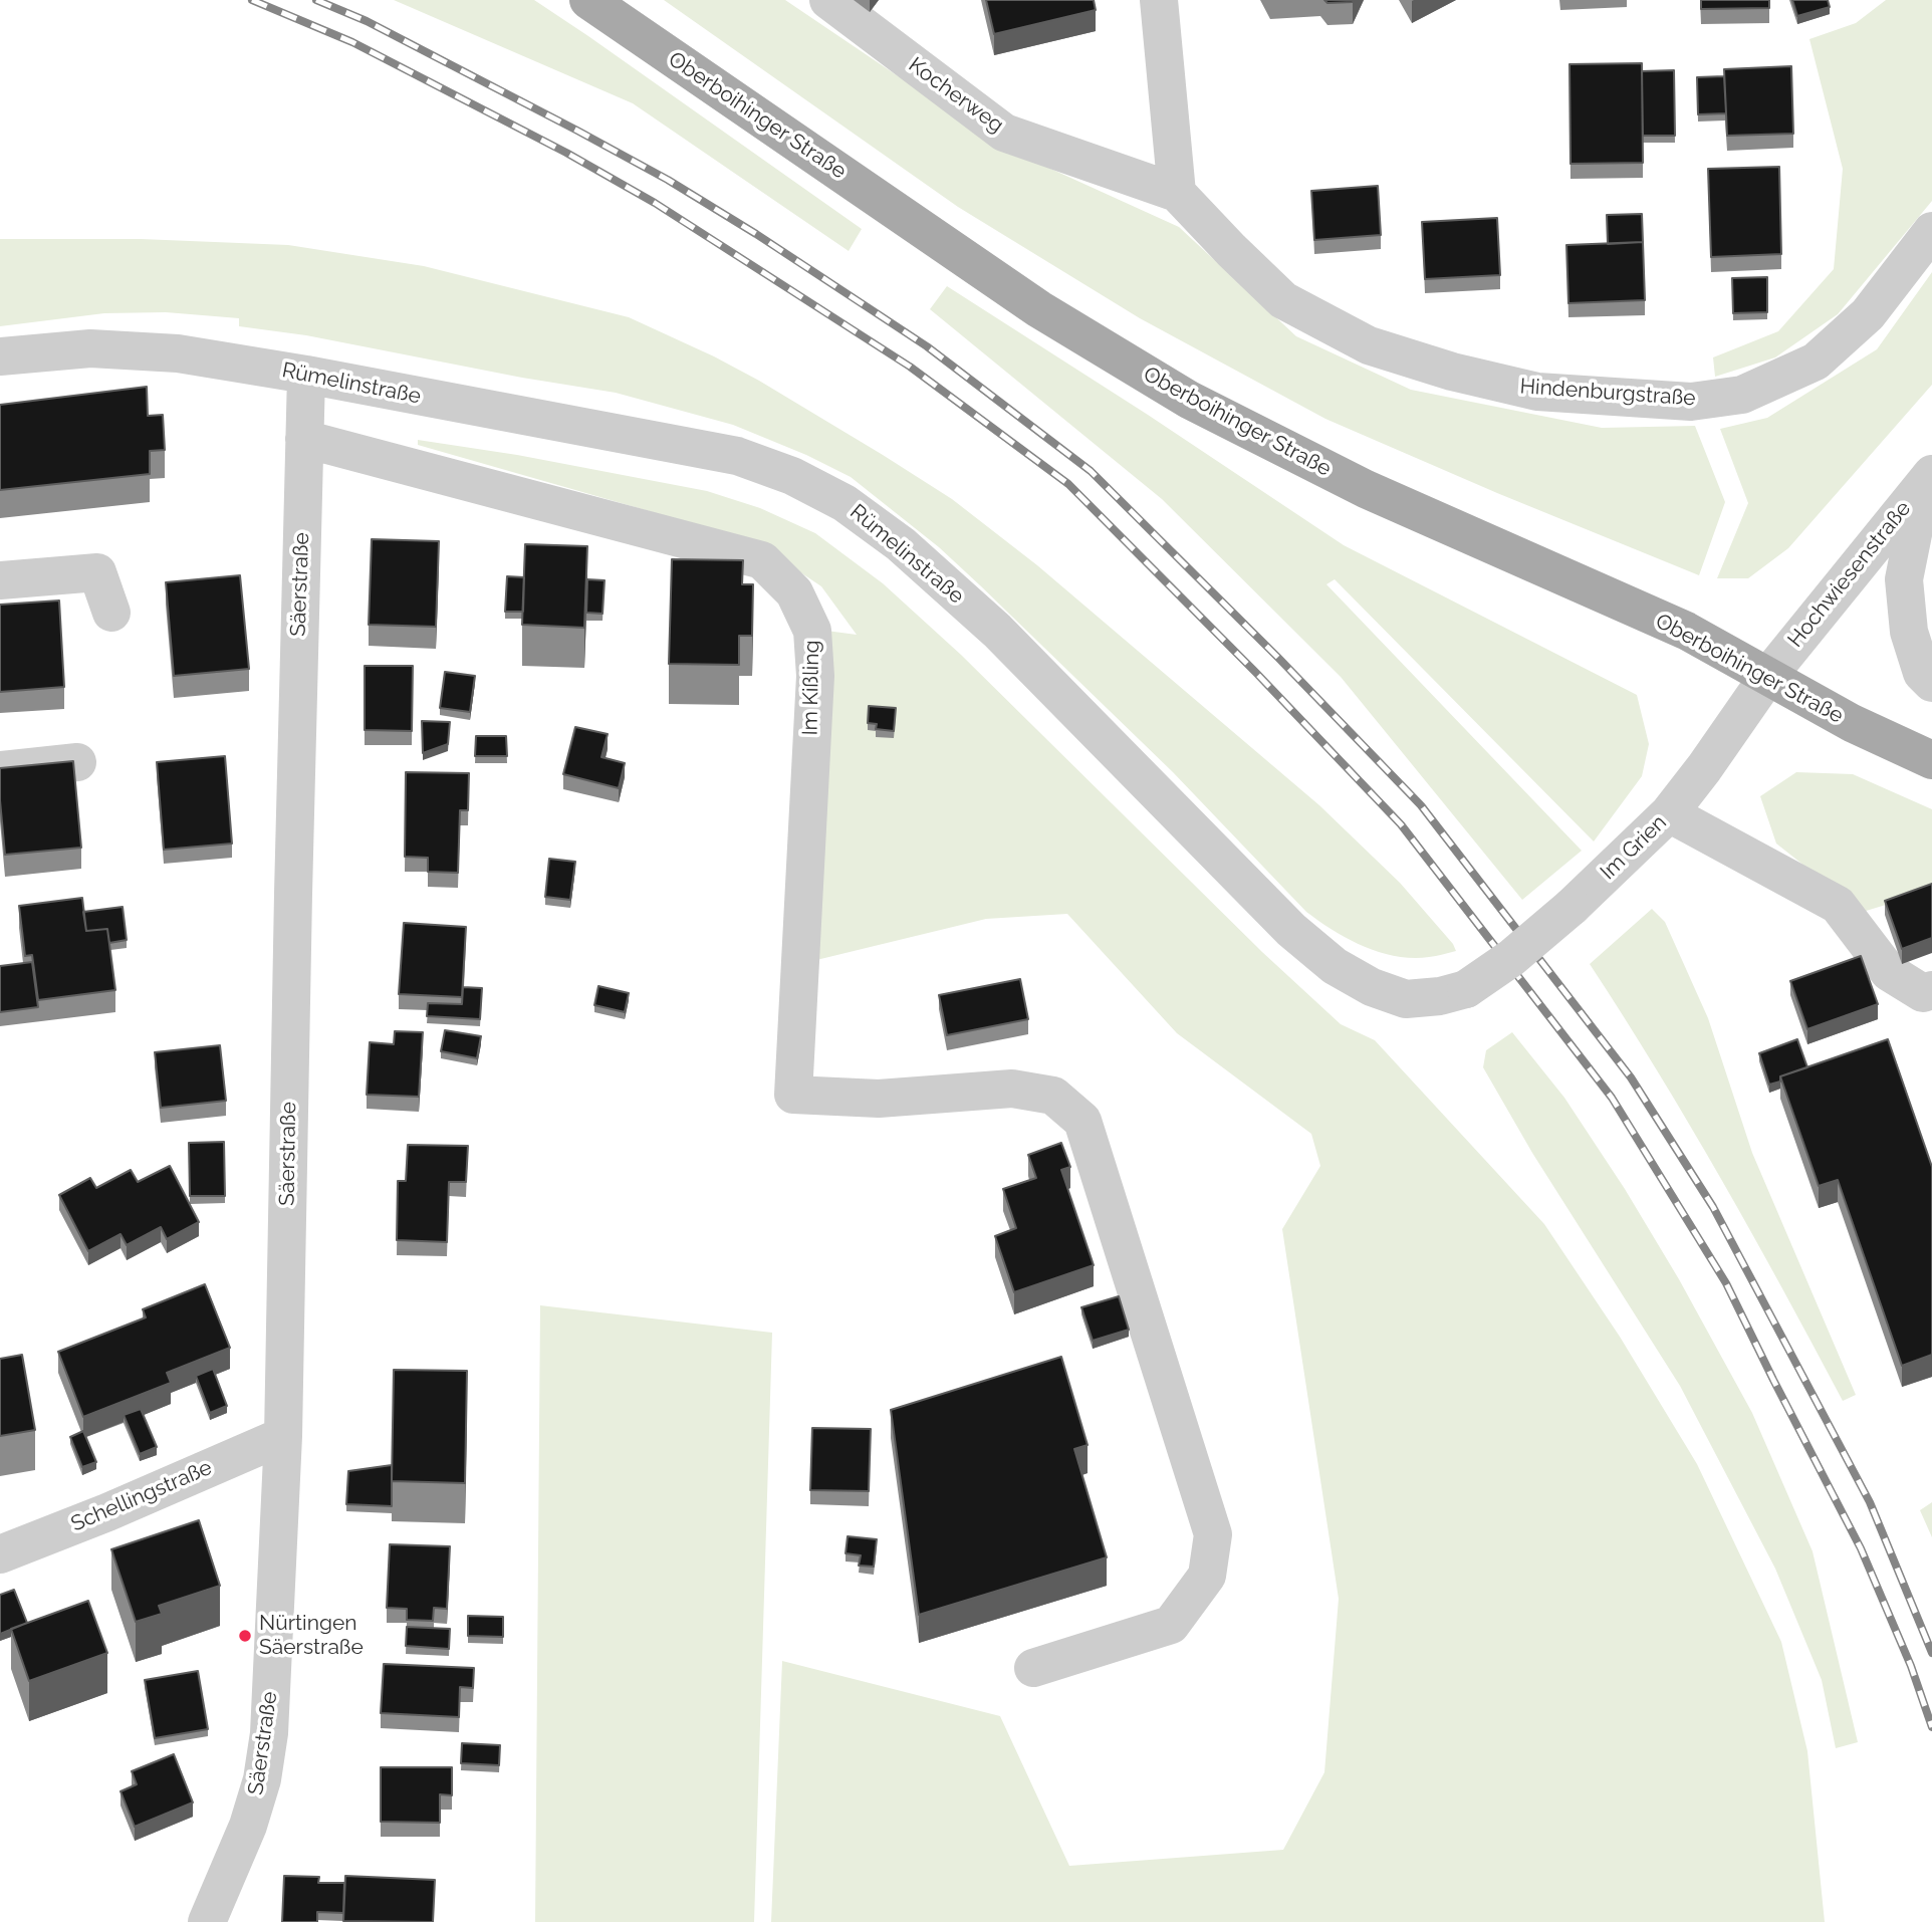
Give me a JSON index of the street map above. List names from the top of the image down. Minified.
{"streets":{"main road":["Oberboihinger Straße"],"street":["Kocherweg","Rümelinstraße","Hindenburgstraße","Hochwiesenstraße","Säerstraße","Im Kißling","Im Grien","Schellingstraße"]},"crossings":[["Kocherweg","Hindenburgstraße"],["Oberboihinger Straße","Hochwiesenstraße"],["Oberboihinger Straße","Im Grien"],["Rümelinstraße","Säerstraße"],["Rümelinstraße","Im Grien"],["Hochwiesenstraße","Im Grien"],["Säerstraße","Im Kißling"],["Säerstraße","Schellingstraße"]],"places":["Nürtingen Säerstraße"]}
